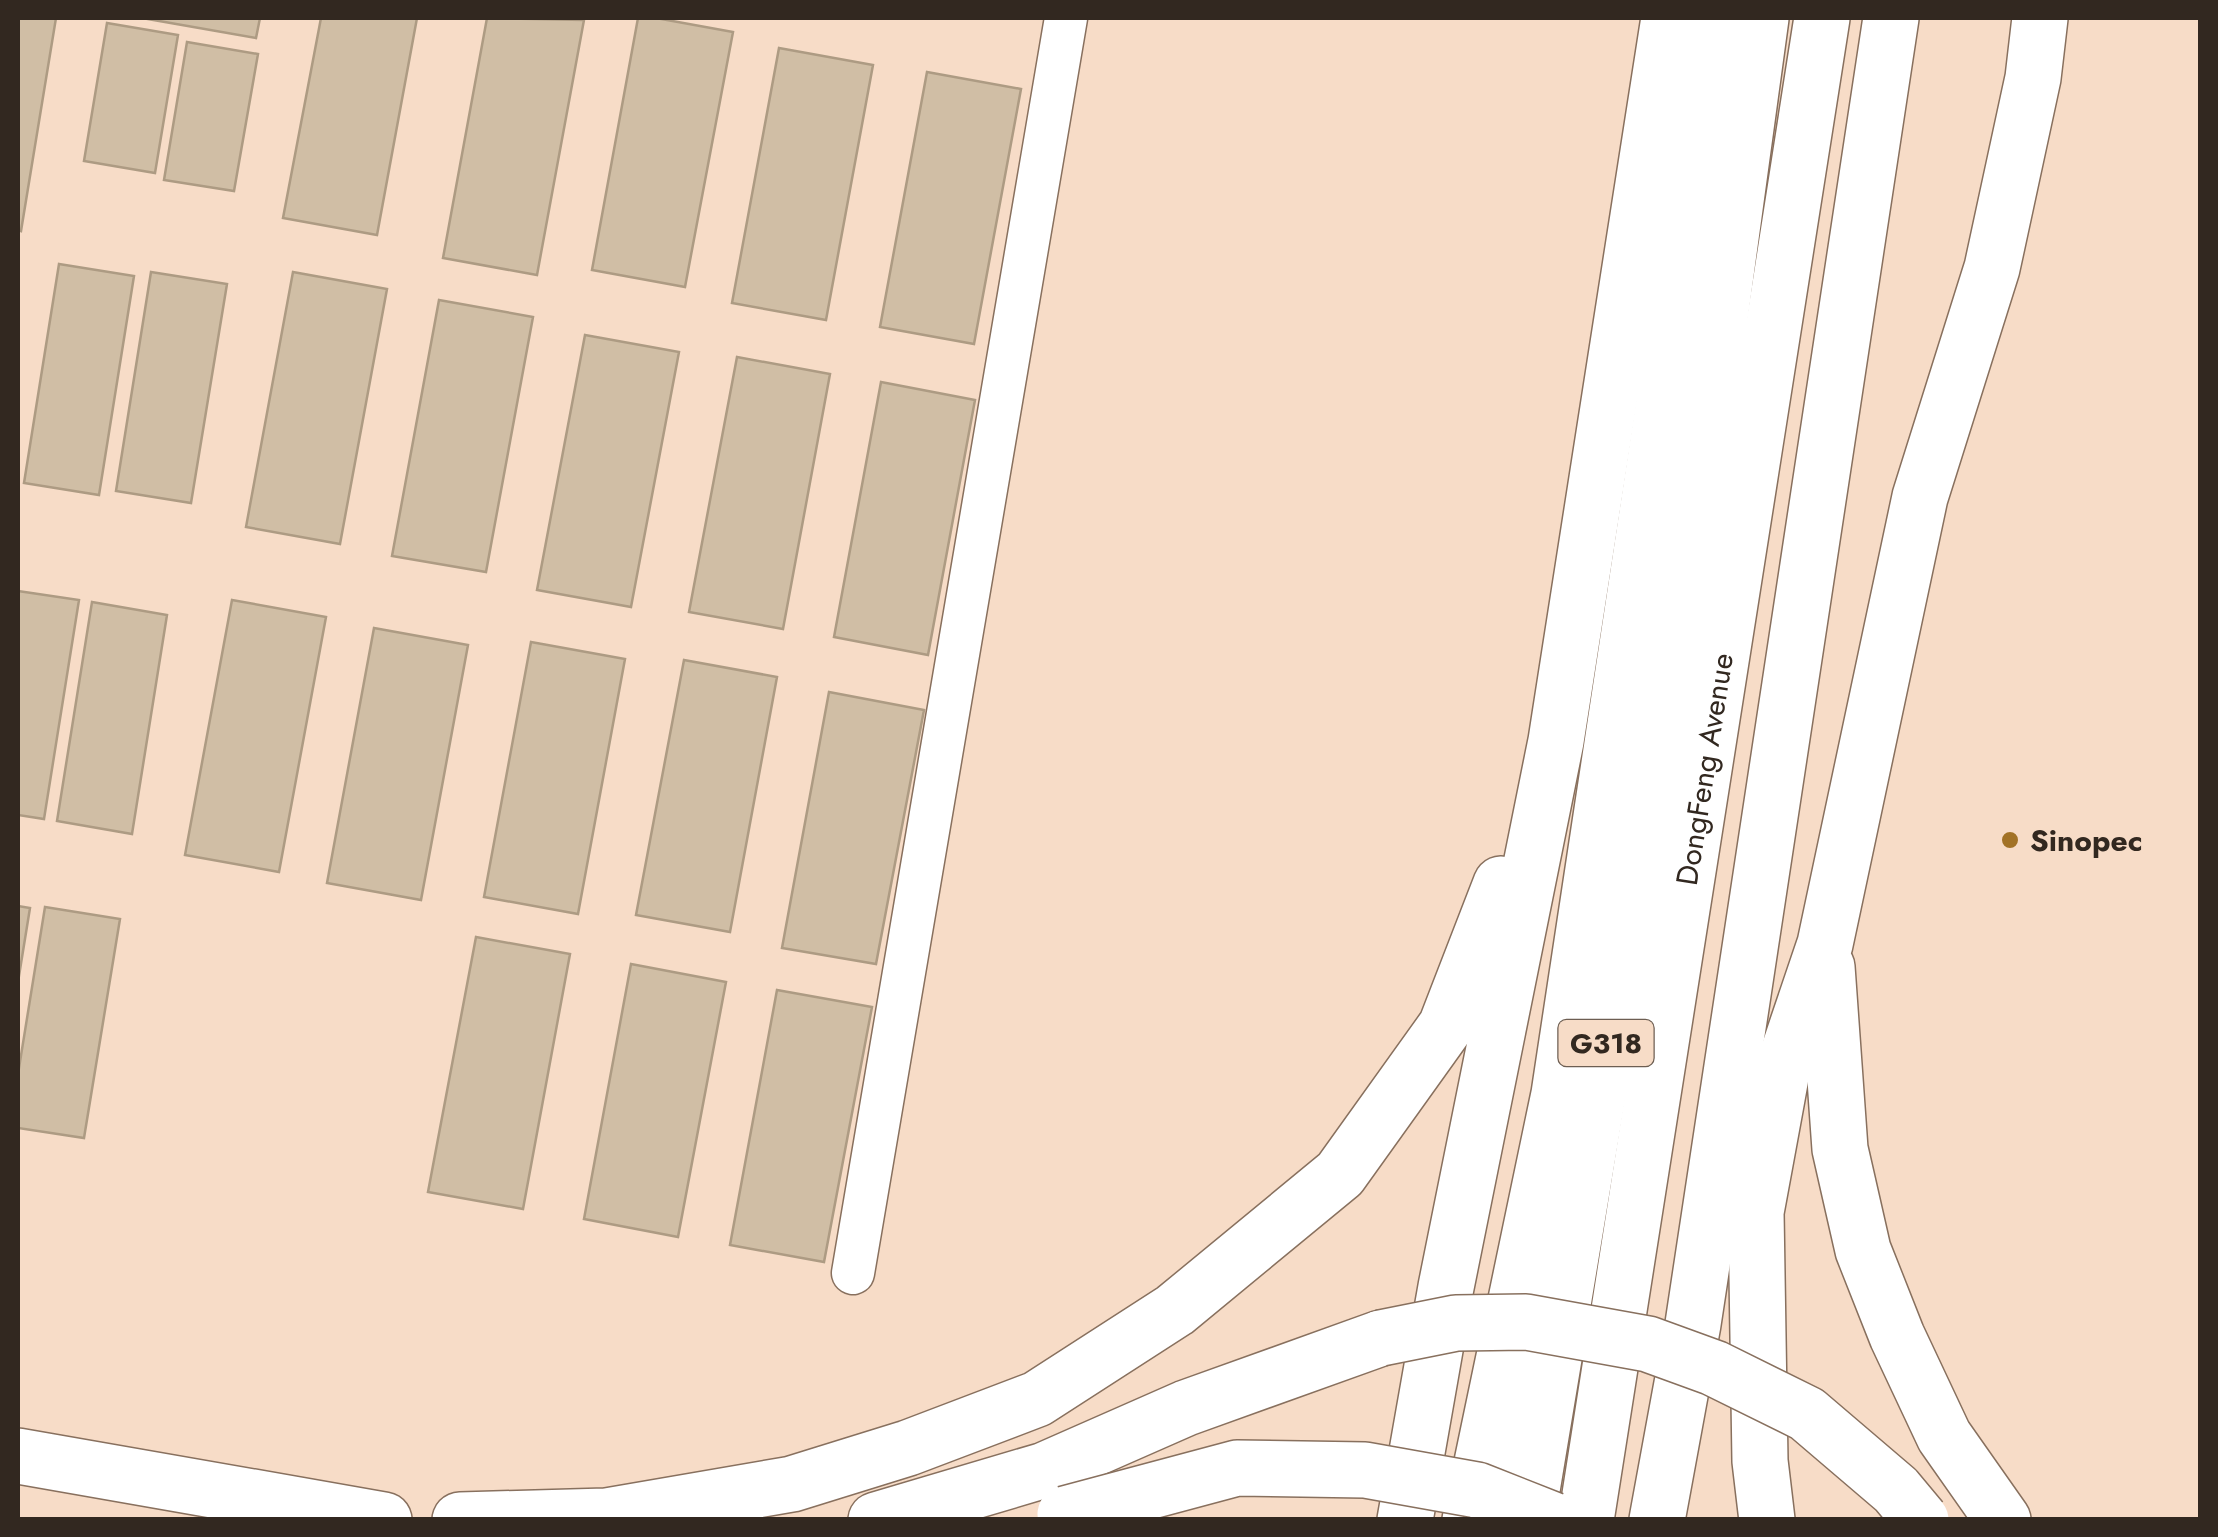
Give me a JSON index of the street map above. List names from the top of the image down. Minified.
{"streets":{"main road":["DongFeng Avenue","G318"]},"places":["Sinopec"]}
